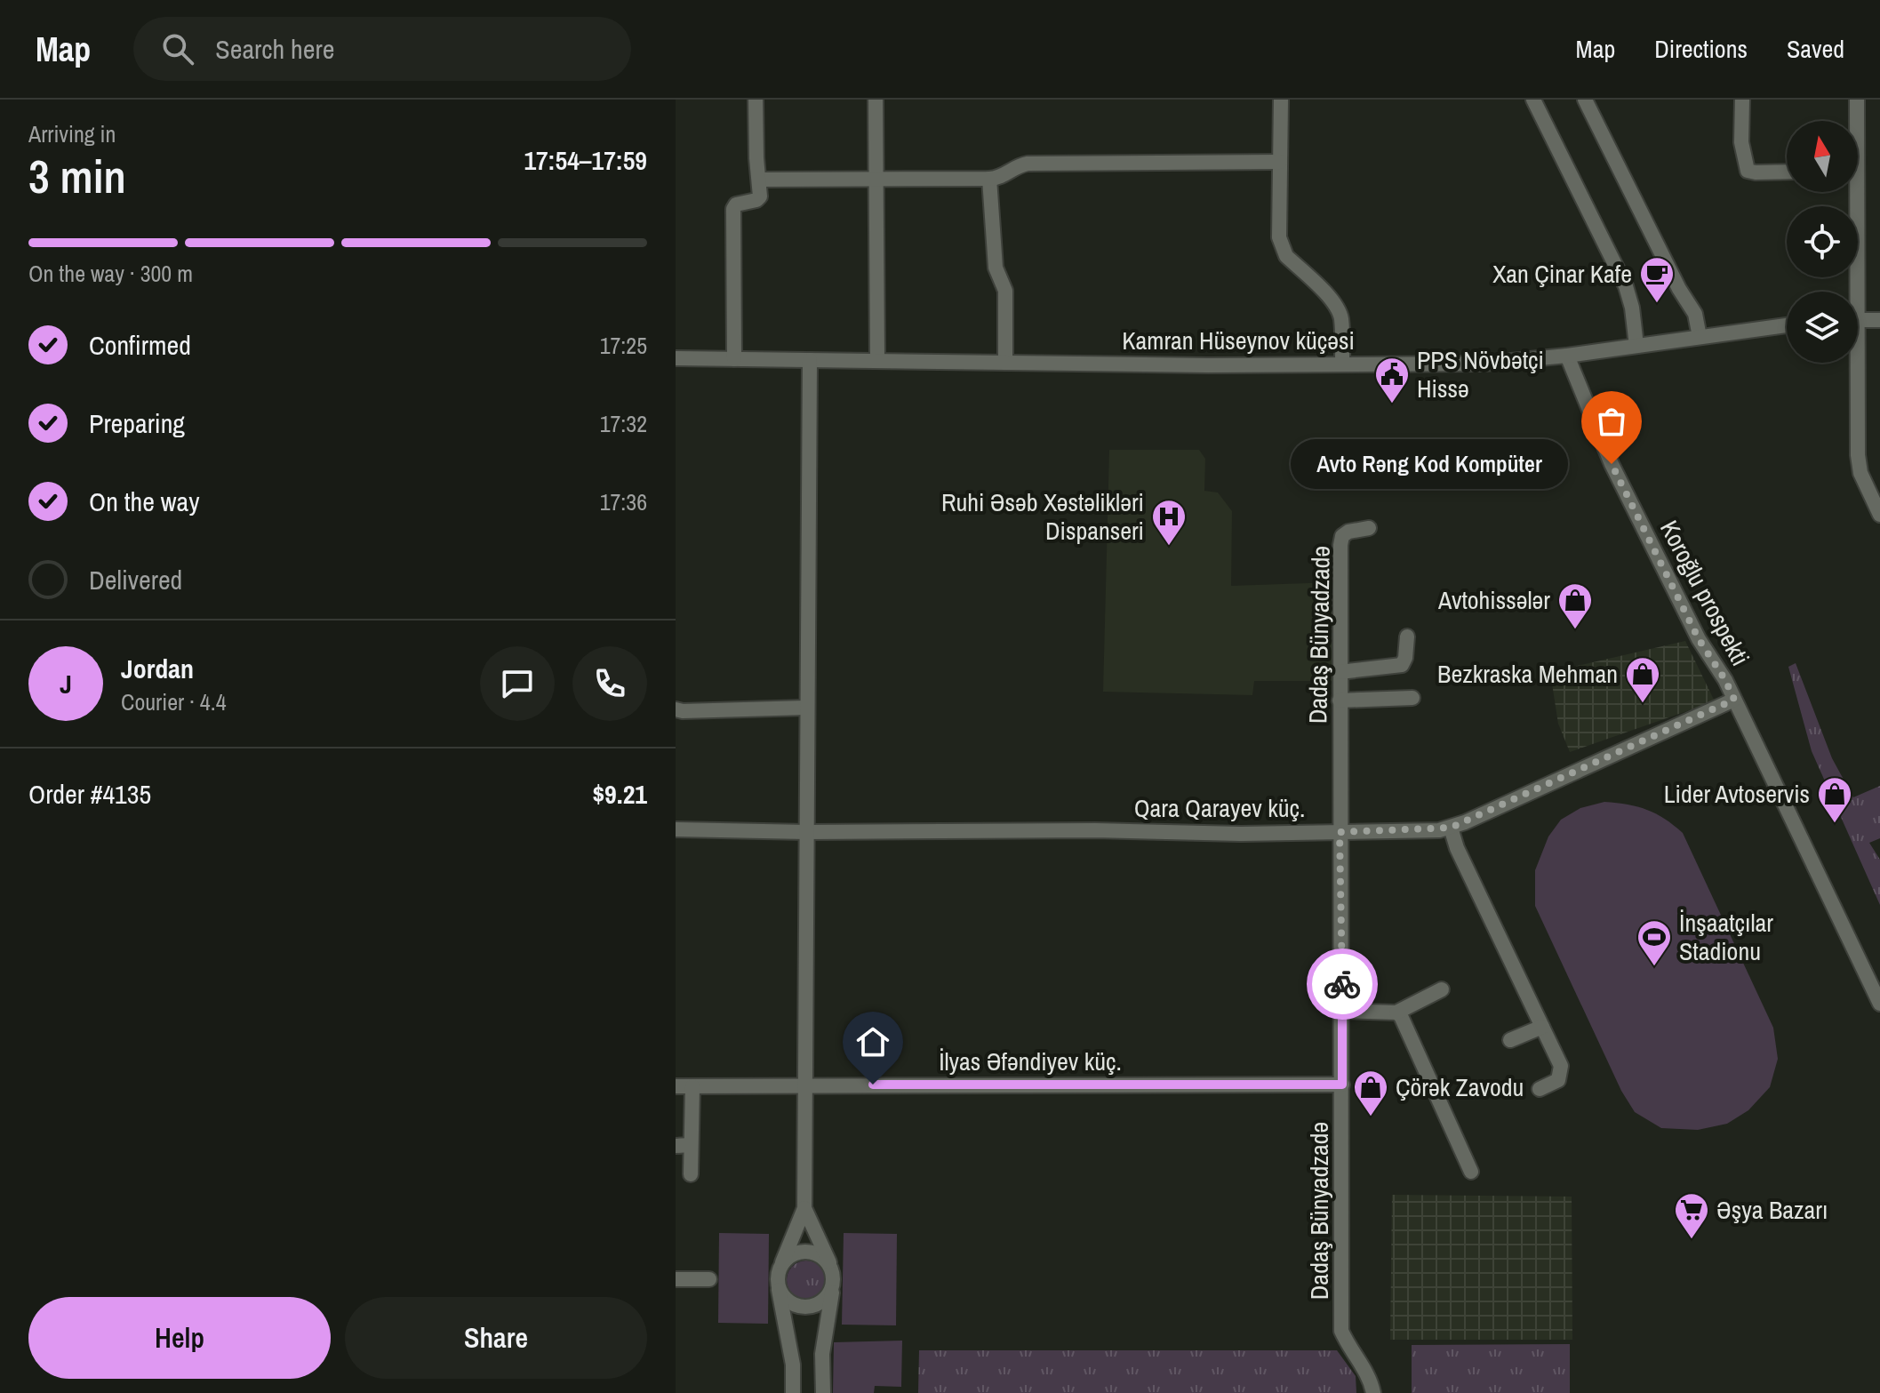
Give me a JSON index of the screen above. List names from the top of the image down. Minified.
{"streets":{"street":["Kamran Hüseynov küçəsi","Koroğlu prospekti","Dadaş Bünyadzadə","Qara Qarayev küç.","İlyas Əfəndiyev küç."]},"crossings":[["Kamran Hüseynov küçəsi","Koroğlu prospekti"],["Koroğlu prospekti","Qara Qarayev küç."],["Dadaş Bünyadzadə","Qara Qarayev küç."],["Dadaş Bünyadzadə","İlyas Əfəndiyev küç."]],"places":{"cafe":["Xan Çinar Kafe"],"public building":["PPS Növbətçi Hissə"],"other":["Avto Rəng Kod Kompüter"],"hospital":["Ruhi Əsəb Xəstəlikləri Dispanseri"],"shop":["Avtohissələr","Bezkraska Mehman","Lider Avtoservis","Çörək Zavodu"],"sports":["İnşaatçılar Stadionu"],"supermarket":["Əşya Bazarı"]},"north":"top","page":{"header":"Map","search":"Search here","nav":["Map","Directions","Saved"],"heading":["3 min","Arriving in","17:54–17:59"],"panel":["Jordan","Courier · 4.4","Order #4135","$9.21"],"bar":"On the way · 300 m","list":[["Confirmed","17:25"],["Preparing","17:32"],["On the way","17:36"],"Delivered"],"bubble":"Avto Rəng Kod Kompüter","round":"J","buttons":["Help","Share"]}}
